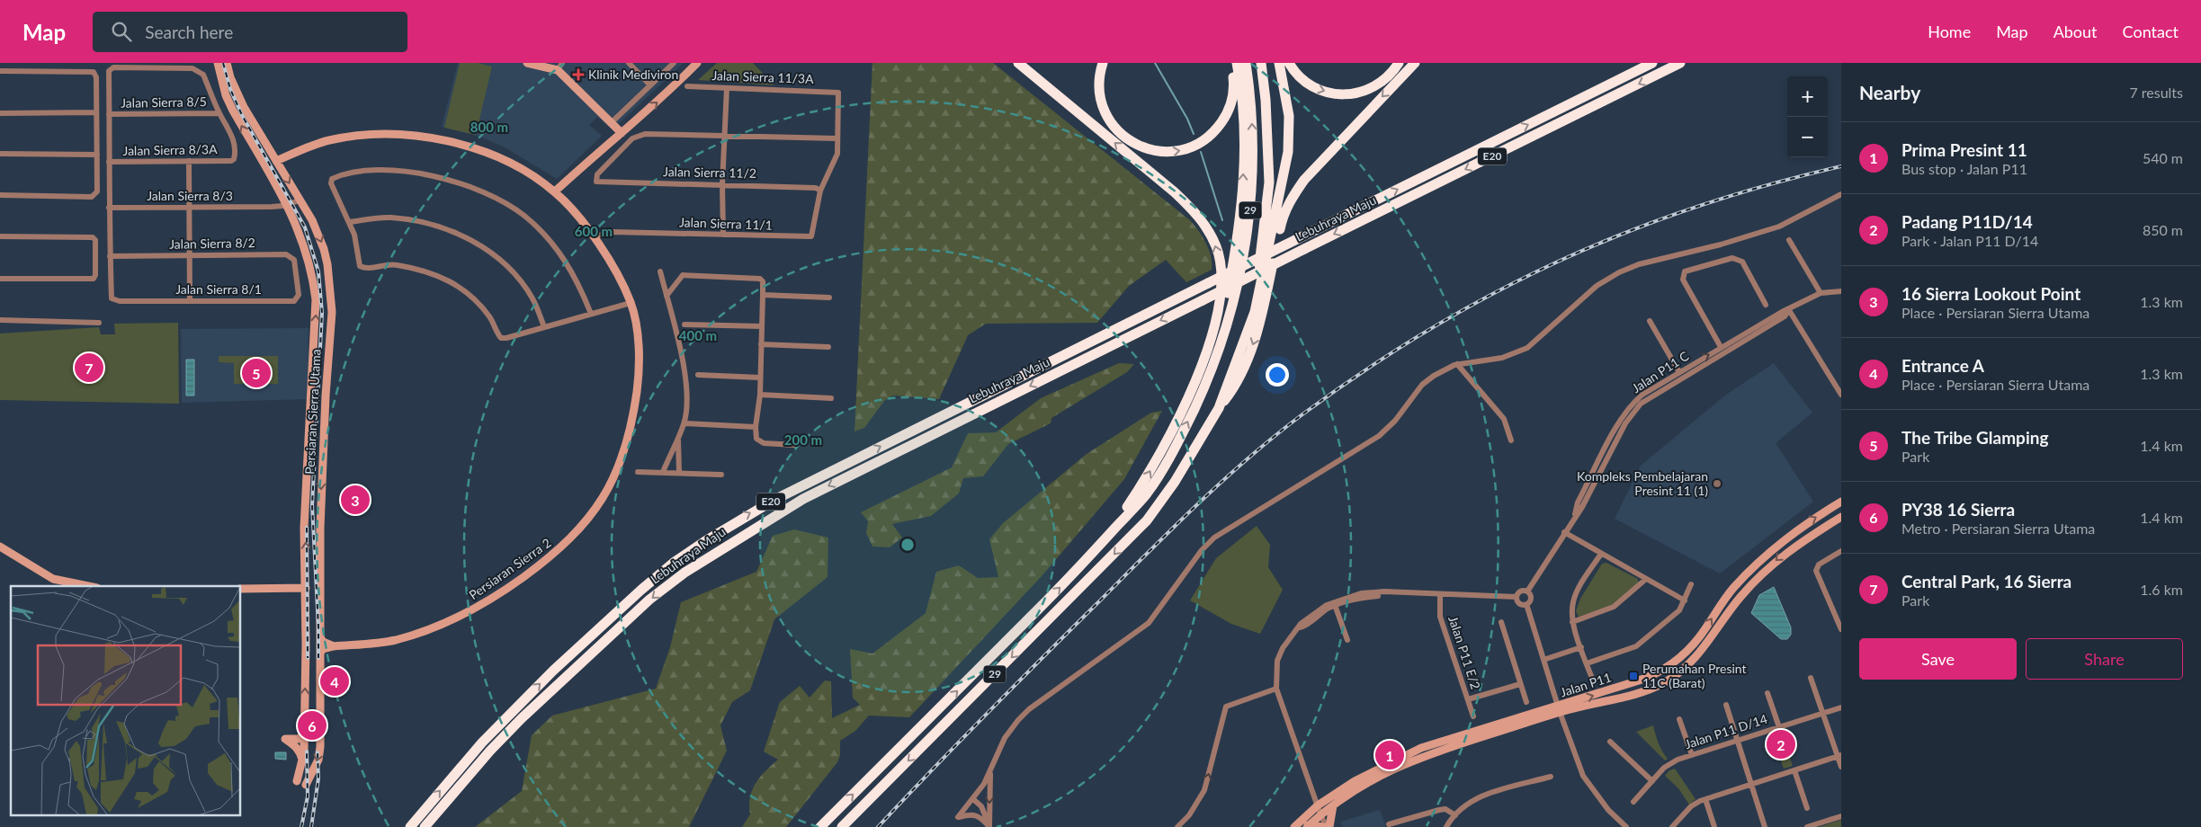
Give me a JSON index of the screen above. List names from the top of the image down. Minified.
{"streets":{"highway":["E20","29","Lebuhraya Maju"],"main road":["Persiaran Sierra Utama","Persiaran Sierra 2","Jalan P11"],"street":["Jalan Sierra 11/3A","Jalan Sierra 8/5","Jalan Sierra 8/3A","Jalan Sierra 11/2","Jalan Sierra 8/3","Jalan Sierra 11/1","Jalan Sierra 8/2","Jalan Sierra 8/1","Jalan P11 C","Jalan P11 E/2","Jalan P11 D/14"]},"crossings":[["Jalan Sierra 8/5","Jalan Sierra 8/3A"],["Jalan Sierra 11/2","Jalan Sierra 11/1"],["Jalan Sierra 8/3","Persiaran Sierra Utama"],["Jalan Sierra 11/1","Persiaran Sierra 2"],["Jalan Sierra 8/2","Jalan Sierra 8/1"],["Persiaran Sierra Utama","Persiaran Sierra 2"]],"places":{"health":["Klinik Mediviron"],"other":["Kompleks Pembelajaran Presint 11 (1)"],"transit":["Perumahan Presint 11C (Barat)"]},"page":{"header":"Map","search":"Search here","nav":["Home","Map","About","Contact"],"heading":["Nearby","7 results"],"map_buttons":["+","−"],"list":[{"mark":"1","name":"Prima Presint 11","note":"Bus stop · Jalan P11","value":"540 m"},{"mark":"2","name":"Padang P11D/14","note":"Park · Jalan P11 D/14","value":"850 m"},{"mark":"3","name":"16 Sierra Lookout Point","note":"Place · Persiaran Sierra Utama","value":"1.3 km"},{"mark":"4","name":"Entrance A","note":"Place · Persiaran Sierra Utama","value":"1.3 km"},{"mark":"5","name":"The Tribe Glamping","note":"Park","value":"1.4 km"},{"mark":"6","name":"PY38 16 Sierra","note":"Metro · Persiaran Sierra Utama","value":"1.4 km"},{"mark":"7","name":"Central Park, 16 Sierra","note":"Park","value":"1.6 km"}],"pins":["7","5","3","4","6","2","1"],"buttons":["Save","Share"]},"rings":["800 m","600 m","400 m","200 m"]}
